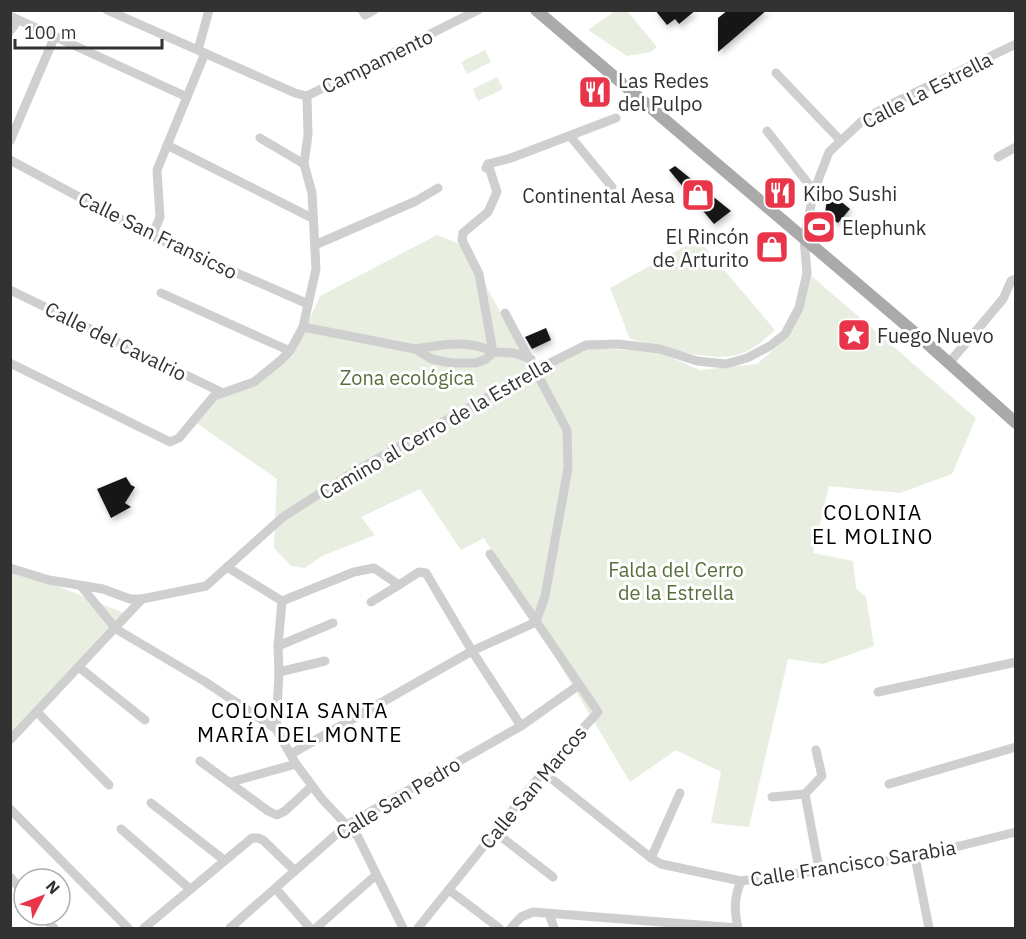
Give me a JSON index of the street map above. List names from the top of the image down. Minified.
{"streets":{"street":["Campamento","Calle La Estrella","Calle San Fransicso","Calle del Cavalrio","Camino al Cerro de la Estrella","Calle San Marcos","Calle San Pedro","Calle Francisco Sarabia"]},"crossings":[["Calle La Estrella","Camino al Cerro de la Estrella"],["Calle San Marcos","Calle San Pedro"],["Calle San Marcos","Calle Francisco Sarabia"]],"districts":["COLONIA EL MOLINO","COLONIA SANTA MARÍA DEL MONTE"],"parks":["Zona ecológica","Falda del Cerro de la Estrella"],"places":{"restaurant":["Las Redes del Pulpo","Kibo Sushi"],"shop":["Continental Aesa","El Rincón de Arturito"],"sports":["Elephunk"],"place":["Fuego Nuevo"]},"scale_bar":"100 m","north":"top right"}
